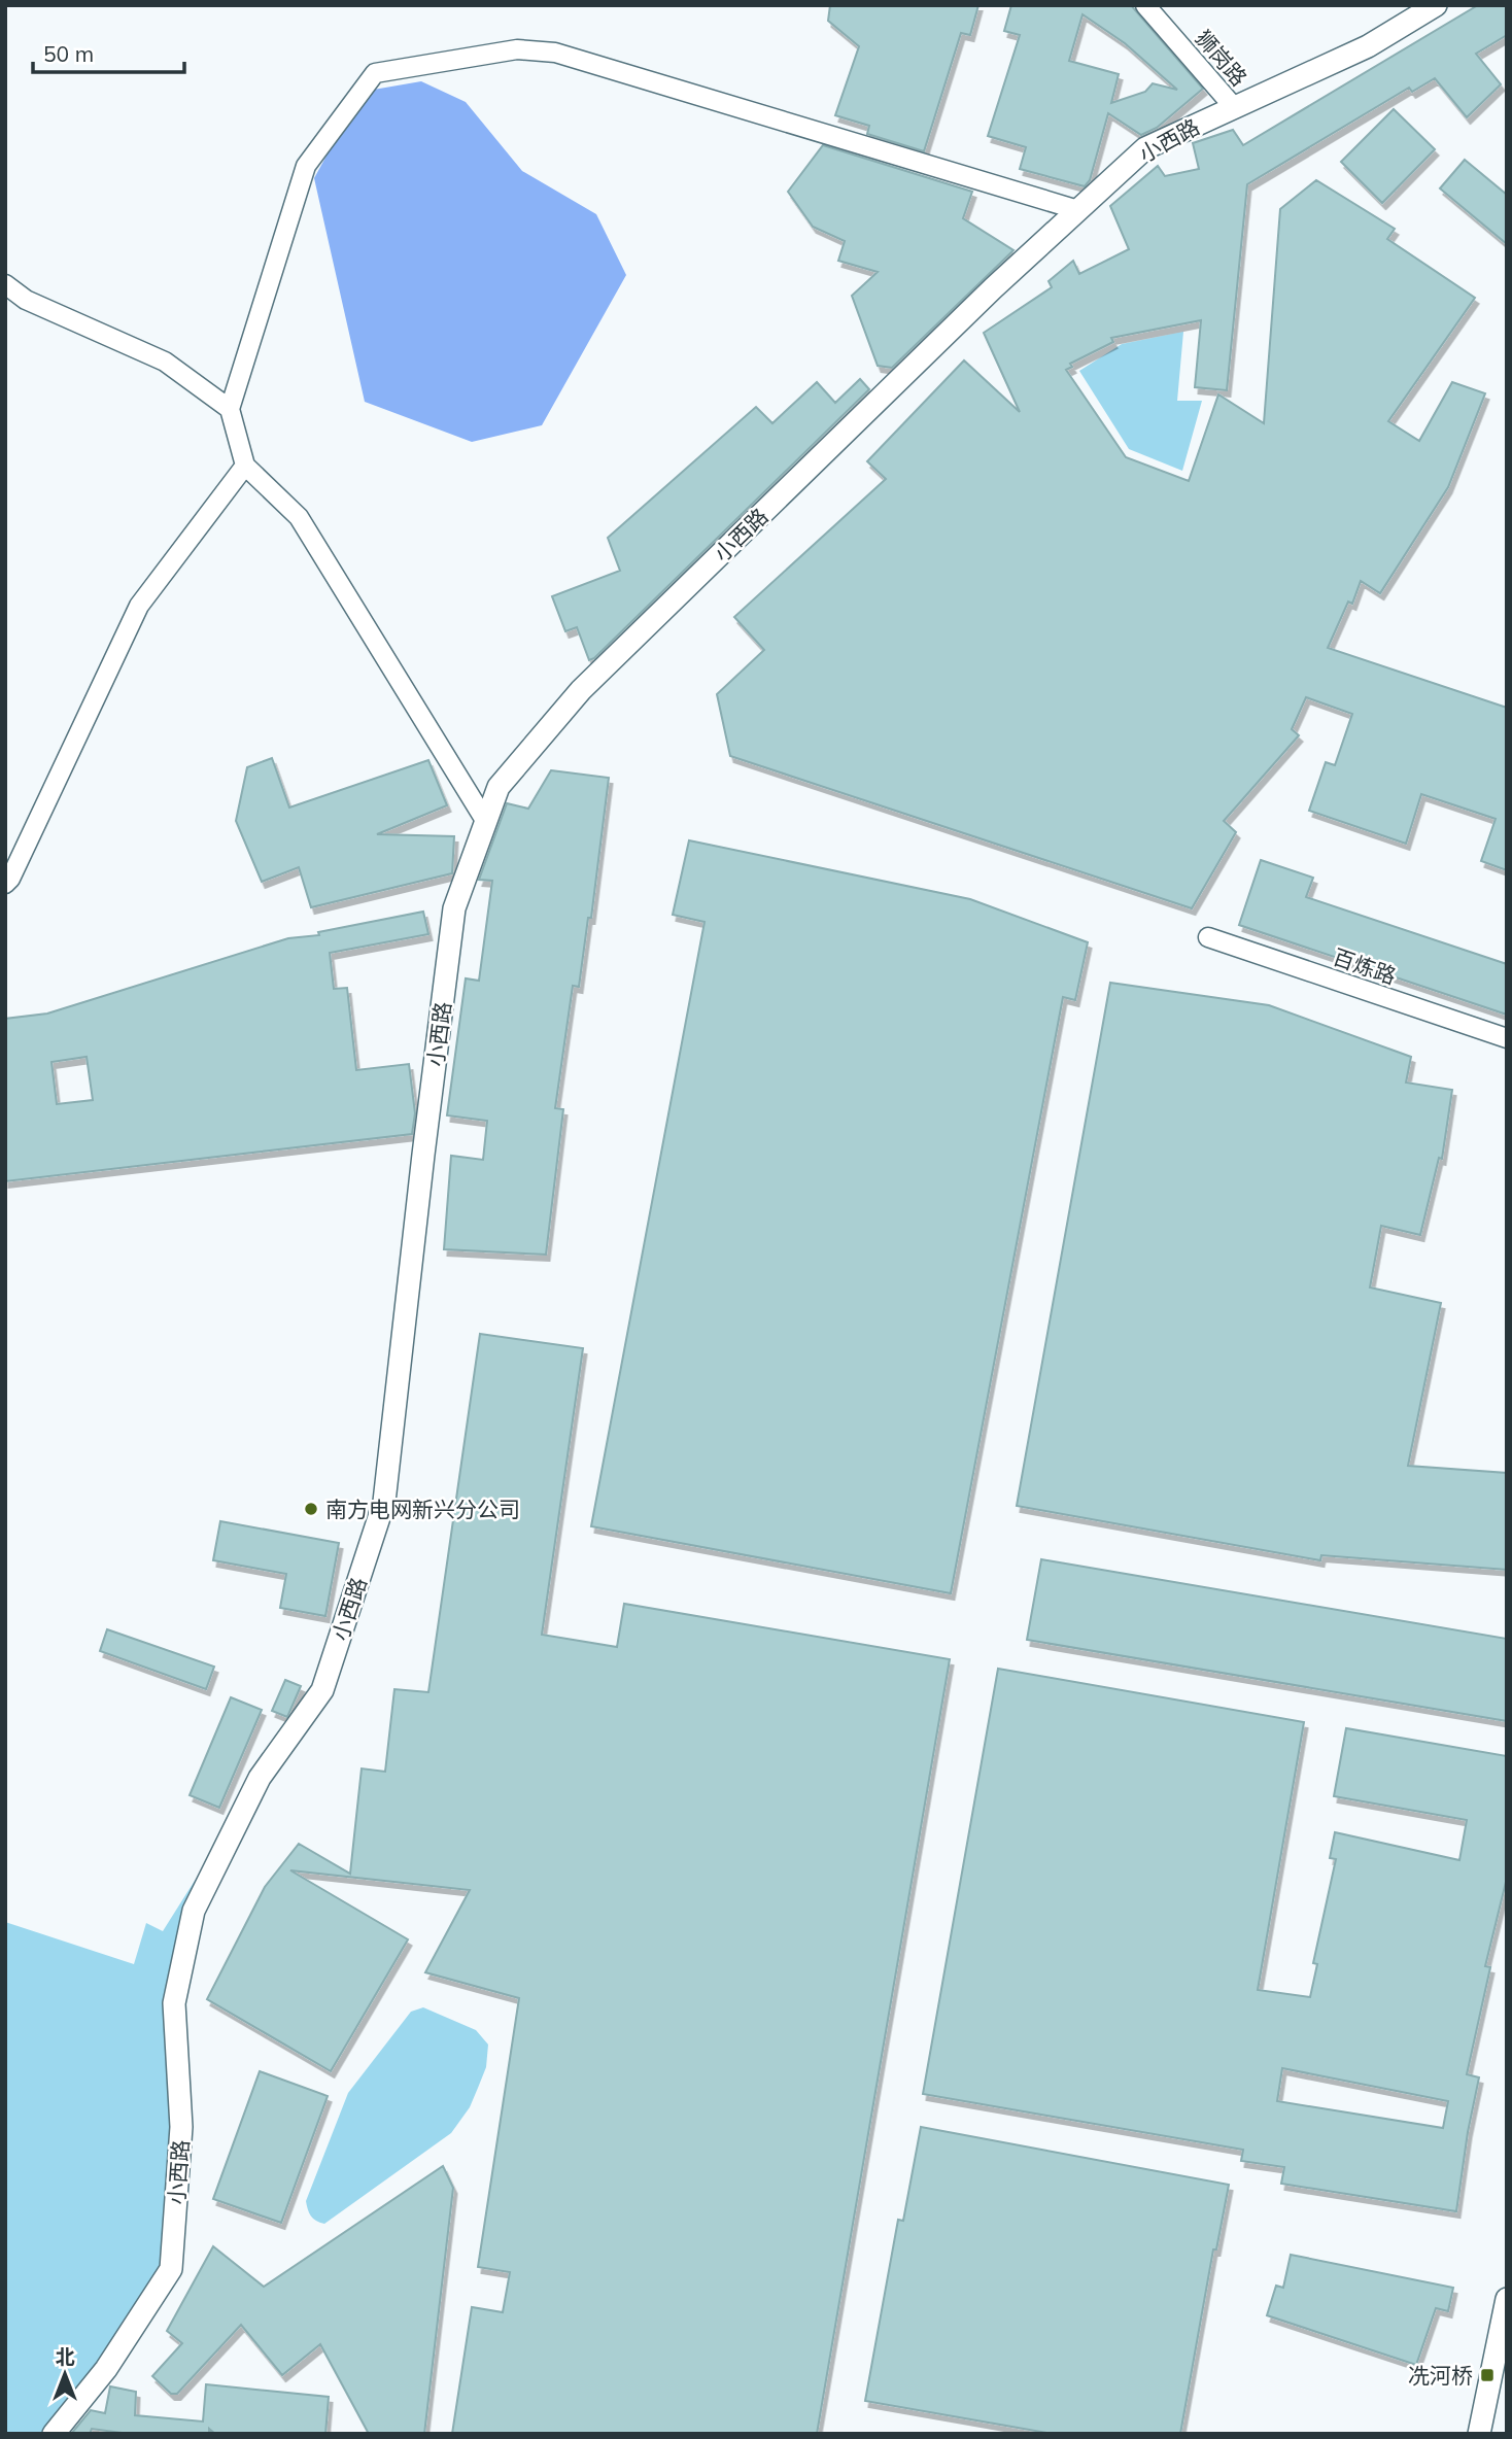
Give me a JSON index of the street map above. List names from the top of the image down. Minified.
{"streets":{"street":["狮岗路","小西路","百炼路"]},"crossings":[["狮岗路","小西路"]],"places":{"other":["南方电网新兴分公司"],"transit":["冼河桥"]},"scale_bar":"50 m","north":"top"}
